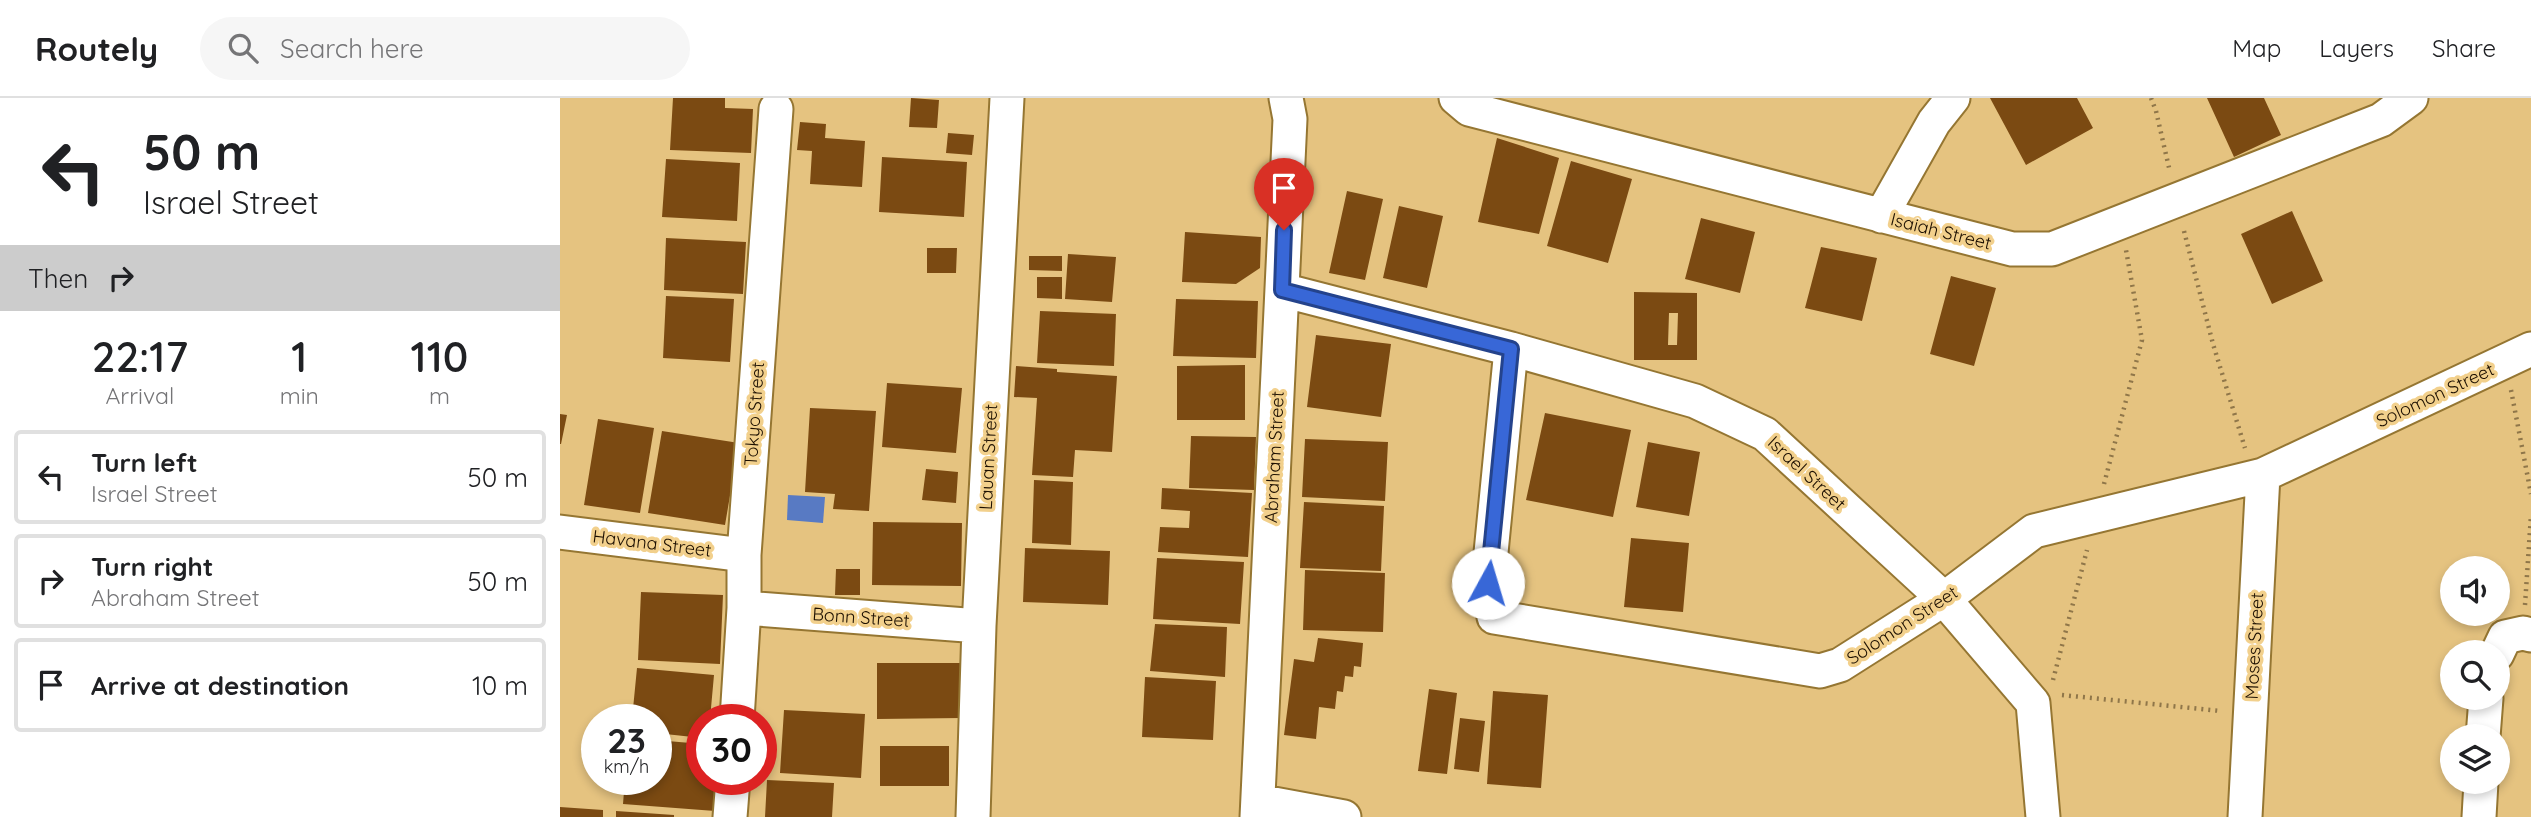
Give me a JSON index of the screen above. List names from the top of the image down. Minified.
{"streets":{"street":["Isaiah Street","Solomon Street","Tokyo Street","Lauan Street","Abraham Street","Israel Street","Havana Street","Bonn Street","Moses Street"]},"crossings":[["Solomon Street","Israel Street"],["Solomon Street","Moses Street"],["Tokyo Street","Havana Street"],["Tokyo Street","Bonn Street"],["Lauan Street","Bonn Street"],["Abraham Street","Israel Street"]],"page":{"header":"Routely","search":"Search here","nav":["Map","Layers","Share"],"turn":["50 m","Israel Street"],"then":"Then","eta":["22:17","Arrival","1","min","110","m"],"list":[{"name":"Turn left","note":"Israel Street","value":"50 m"},{"name":"Turn right","note":"Abraham Street","value":"50 m"},{"name":"Arrive at destination","value":"10 m"}],"speed":"23 km/h","limit":"30"}}
